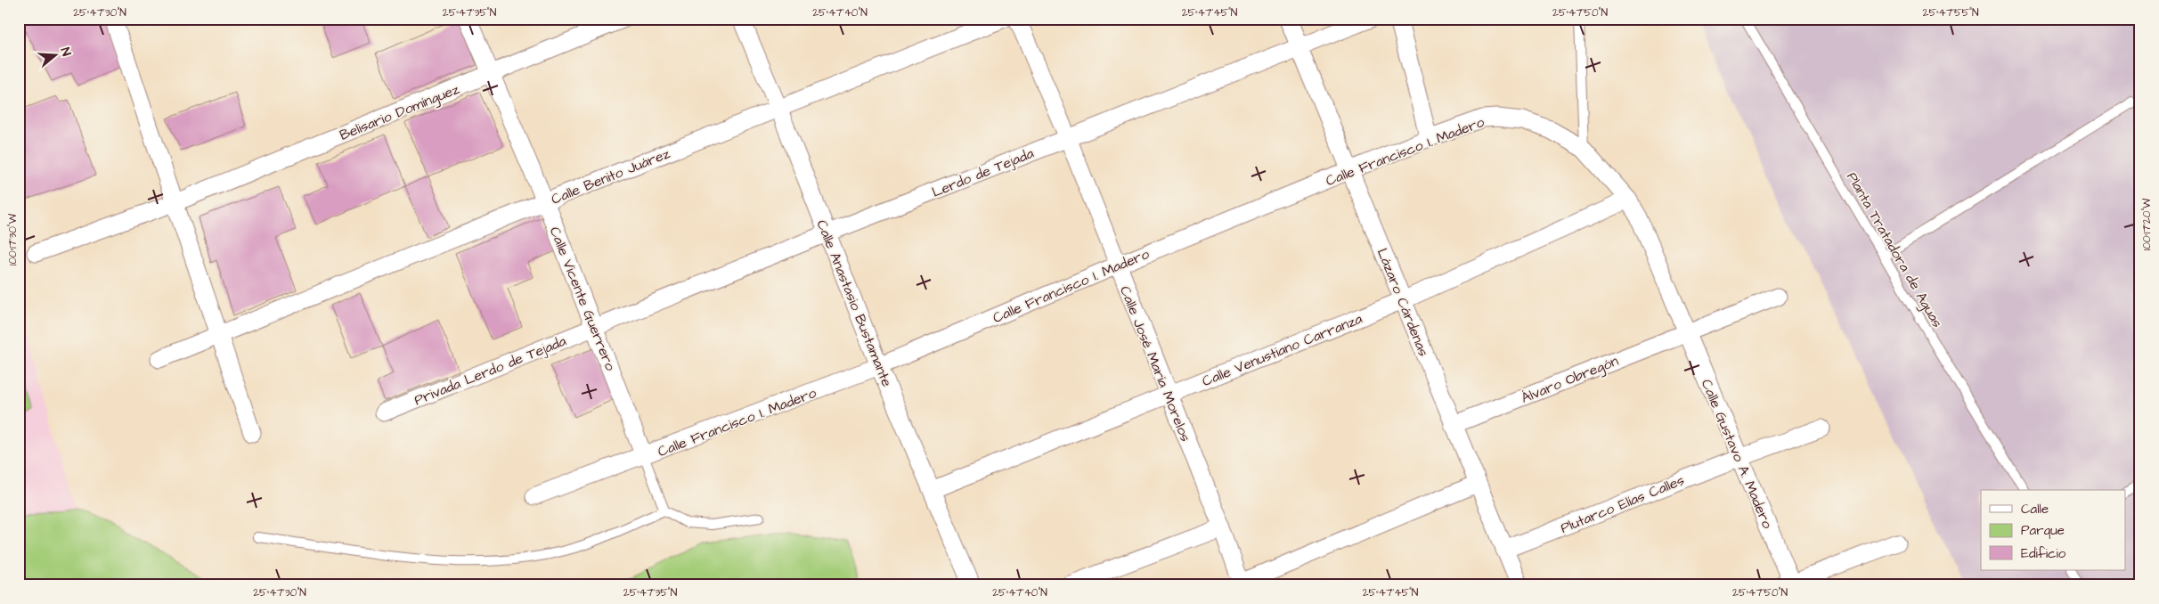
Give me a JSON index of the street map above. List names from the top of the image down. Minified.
{"streets":{"street":["Belisario Domínguez","Calle Francisco I. Madero","Lerdo de Tejada","Calle Benito Juárez","Calle Vicente Guerrero","Lázaro Cárdenas","Calle Anastasio Bustamante","Calle Venustiano Carranza","Calle José María Morelos","Privada Lerdo de Tejada","Álvaro Obregón","Calle Gustavo A. Madero","Plutarco Elías Calles"],"lane":["Planta Tratadora de Aguas"]},"crossings":[["Belisario Domínguez","Calle Vicente Guerrero"],["Calle Francisco I. Madero","Calle Vicente Guerrero"],["Calle Francisco I. Madero","Lázaro Cárdenas"],["Calle Francisco I. Madero","Calle Anastasio Bustamante"],["Calle Francisco I. Madero","Calle José María Morelos"],["Calle Francisco I. Madero","Calle Gustavo A. Madero"],["Lerdo de Tejada","Calle Vicente Guerrero"],["Lerdo de Tejada","Lázaro Cárdenas"],["Lerdo de Tejada","Calle Anastasio Bustamante"],["Lerdo de Tejada","Calle José María Morelos"],["Lerdo de Tejada","Privada Lerdo de Tejada"],["Calle Benito Juárez","Calle Vicente Guerrero"],["Calle Benito Juárez","Calle Anastasio Bustamante"],["Calle Vicente Guerrero","Privada Lerdo de Tejada"],["Lázaro Cárdenas","Calle Venustiano Carranza"],["Lázaro Cárdenas","Álvaro Obregón"],["Lázaro Cárdenas","Plutarco Elías Calles"],["Calle Anastasio Bustamante","Calle Venustiano Carranza"],["Calle Venustiano Carranza","Calle José María Morelos"],["Calle Venustiano Carranza","Calle Gustavo A. Madero"],["Álvaro Obregón","Calle Gustavo A. Madero"],["Calle Gustavo A. Madero","Plutarco Elías Calles"]],"legend":["Calle","Parque","Edificio"],"north":"right","coordinates":["25°47'30\"N","25°47'35\"N","25°47'40\"N","25°47'45\"N","25°47'50\"N","25°47'55\"N","100°17'20\"W","100°17'30\"W"]}
